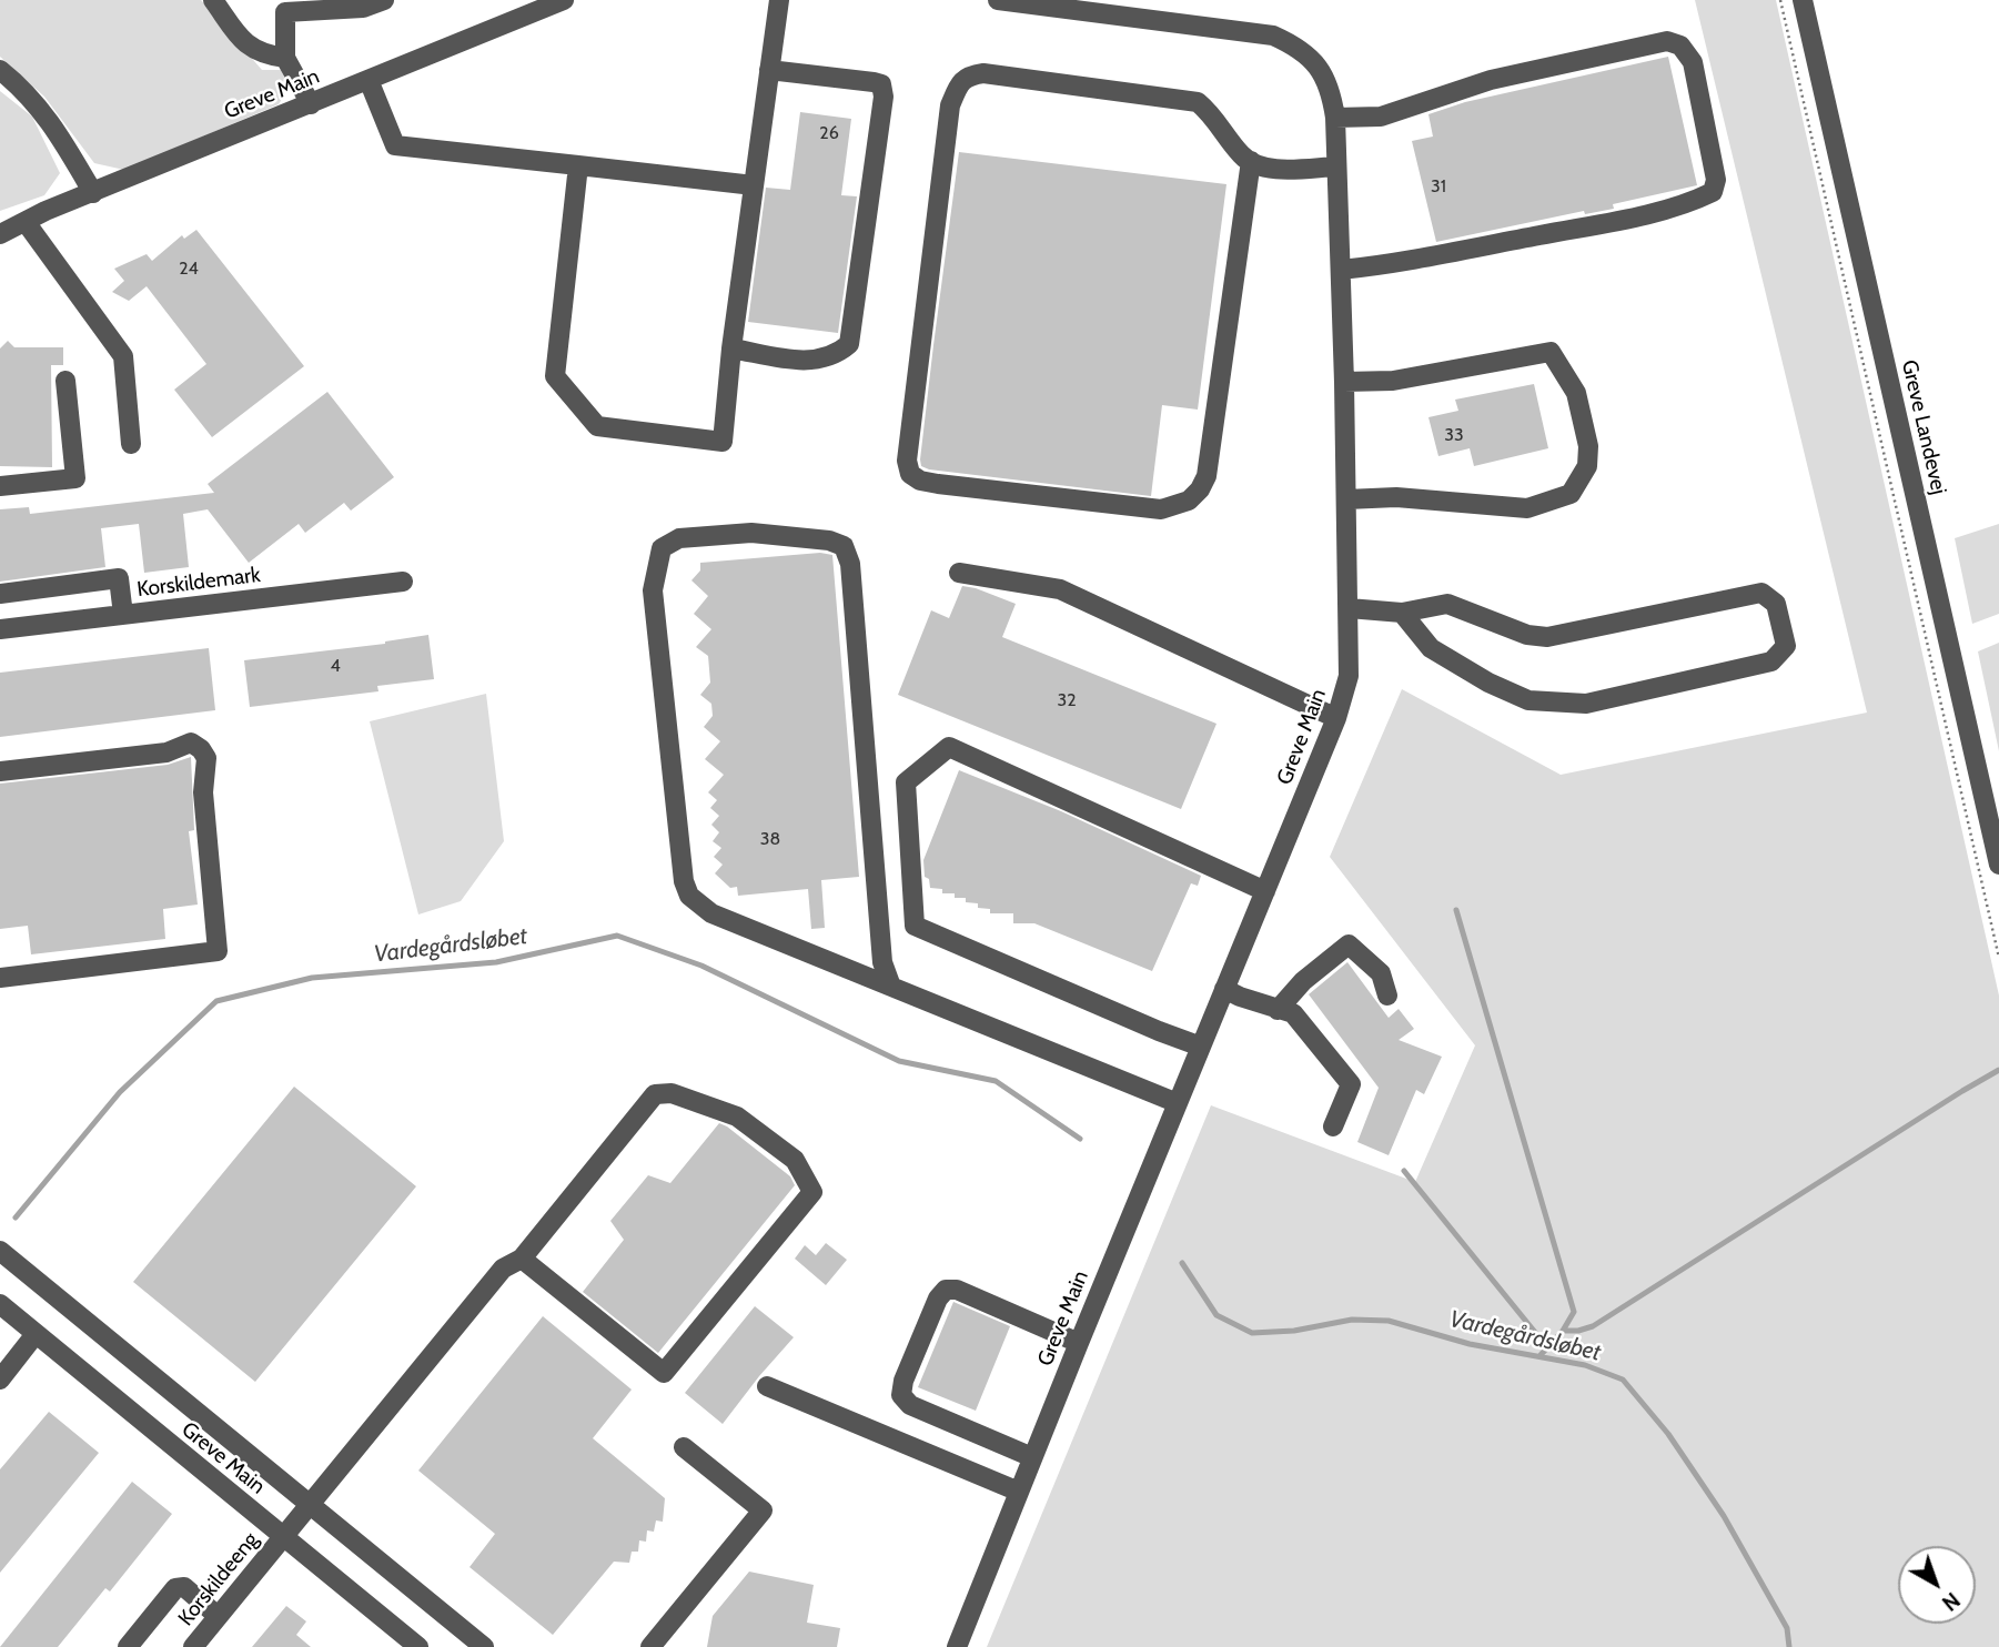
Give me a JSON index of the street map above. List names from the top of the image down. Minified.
{"streets":{"street":["Greve Main","Greve Landevej","Korskildemark","Korskildeeng"]},"crossings":[["Greve Main","Korskildeeng"]],"water":["Vardegårdsløbet"],"house_numbers":["26","31","24","33","4","32","38"],"north":"bottom right"}
